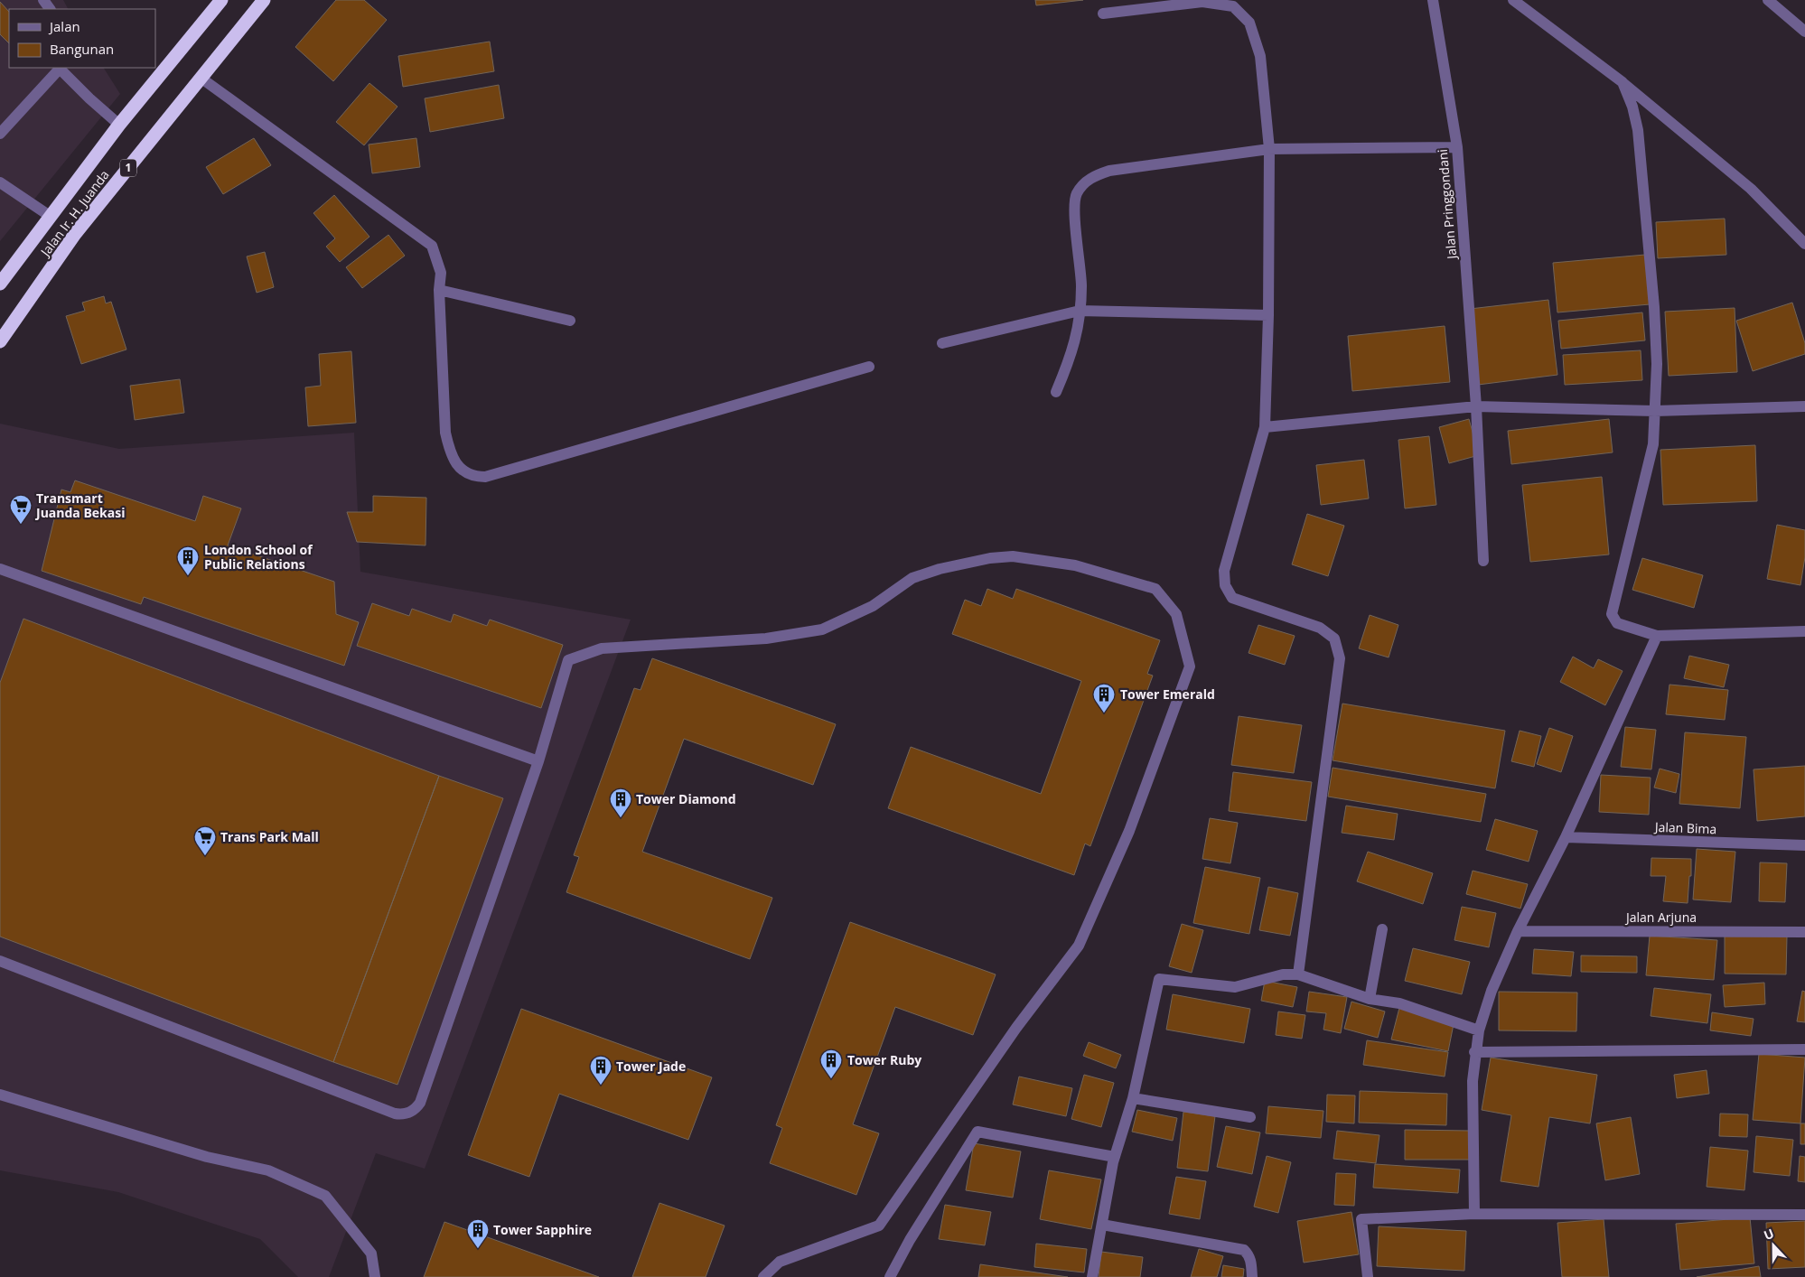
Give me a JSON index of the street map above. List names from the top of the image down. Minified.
{"streets":{"highway":["1","Jalan Ir. H. Juanda"],"street":["Jalan Pringgondani","Jalan Bima","Jalan Arjuna"]},"places":{"supermarket":["Transmart Juanda Bekasi","Trans Park Mall"],"building":["London School of Public Relations","Tower Emerald","Tower Diamond","Tower Ruby","Tower Jade","Tower Sapphire"]},"legend":["Jalan","Bangunan"],"north":"top"}
